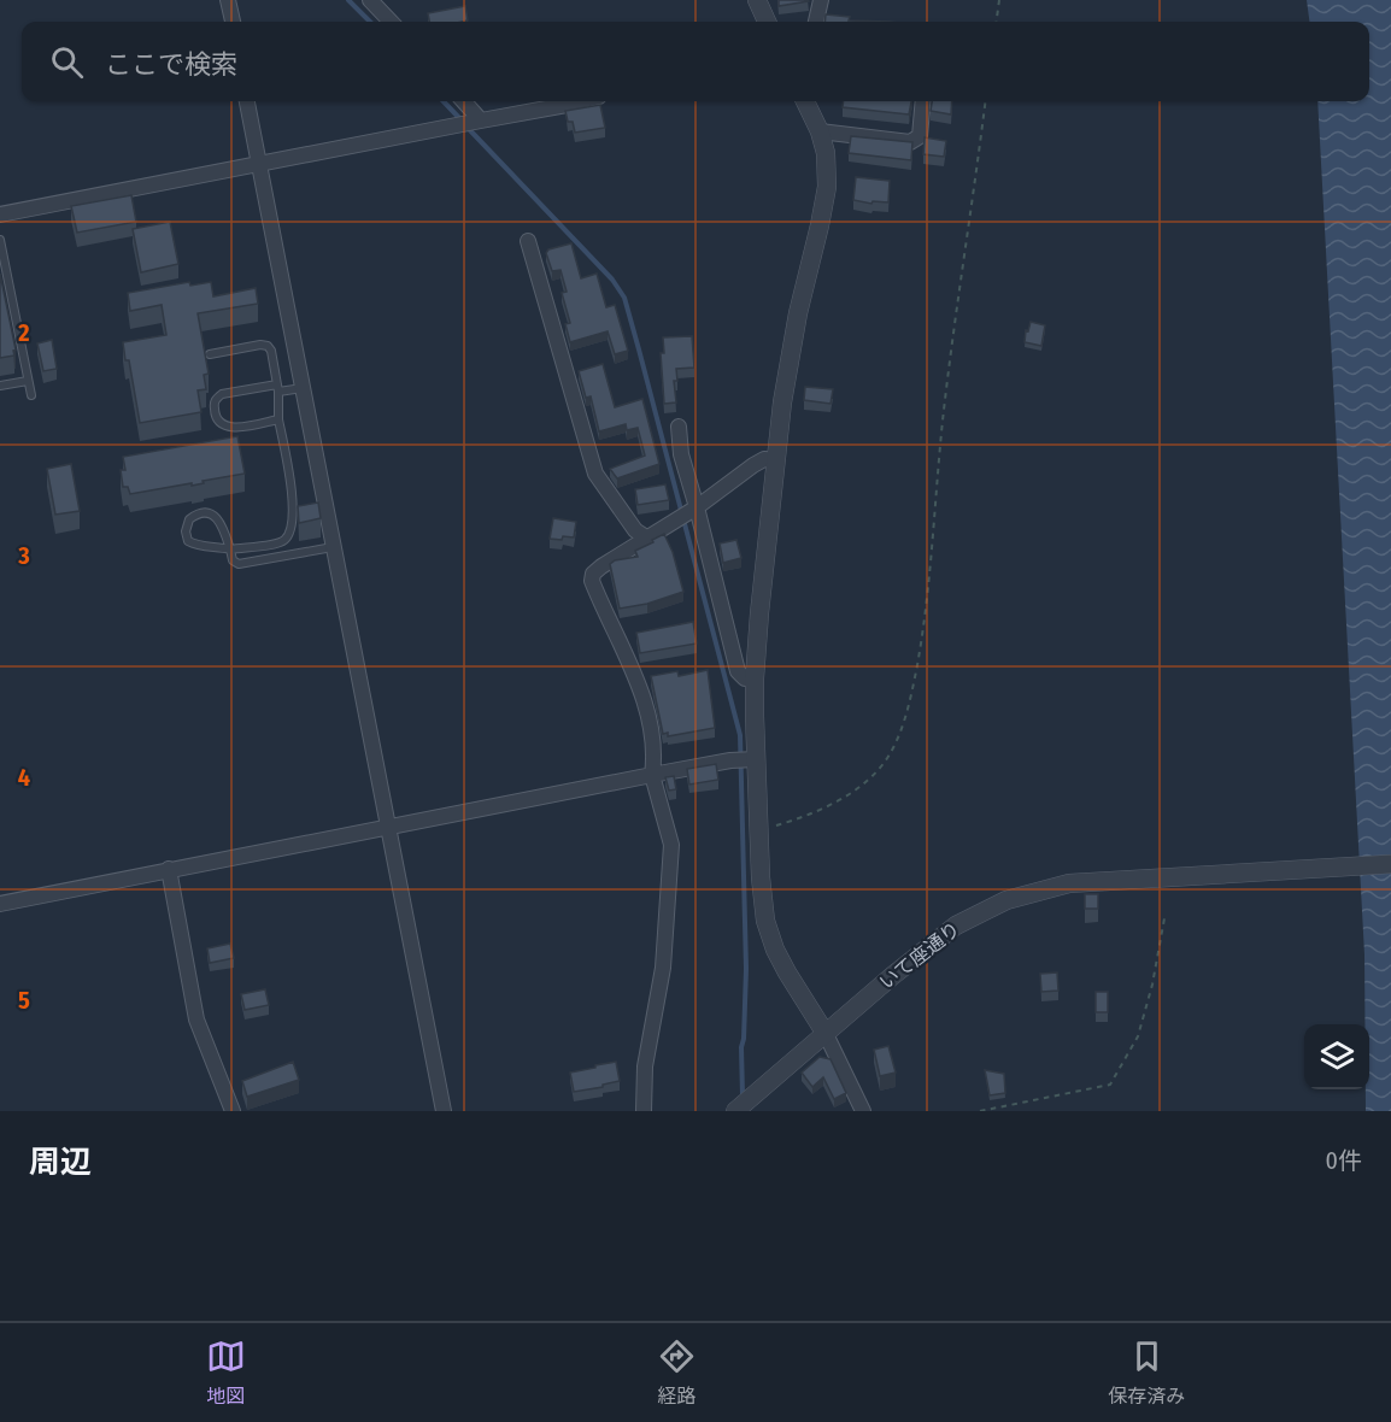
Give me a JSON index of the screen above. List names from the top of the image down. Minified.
{"streets":{"street":["いて座通り"]},"page":{"search":"ここで検索","heading":["周辺","0件"],"nav":["地図","経路","保存済み"]},"grid":{"rows":["2","3","4","5"]}}
